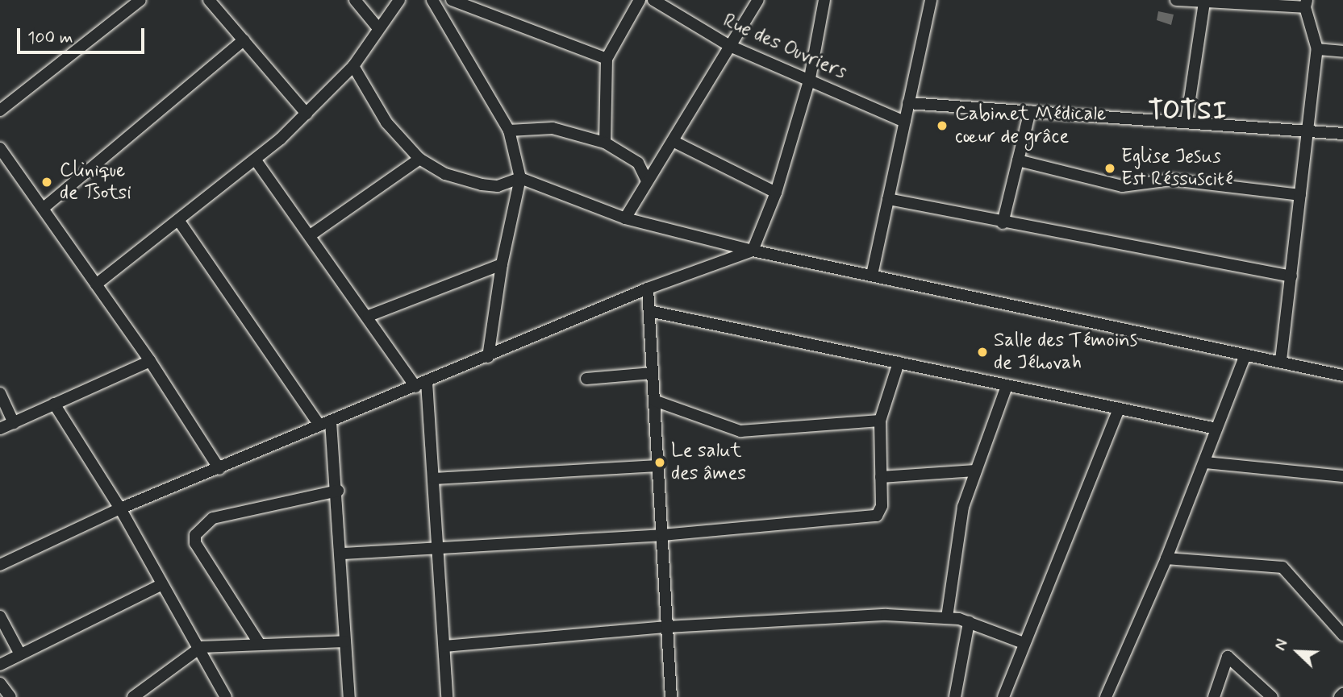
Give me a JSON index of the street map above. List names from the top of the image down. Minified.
{"streets":{"street":["Rue des Ouvriers"]},"districts":["TOTSI"],"places":["Cabinet Médicale cœur de grâce","Eglise Jesus Est Réssuscité","Clinique de Tsotsi","Salle des Témoins de Jéhovah","Le salut des âmes"],"scale_bar":"100 m","north":"top left"}
